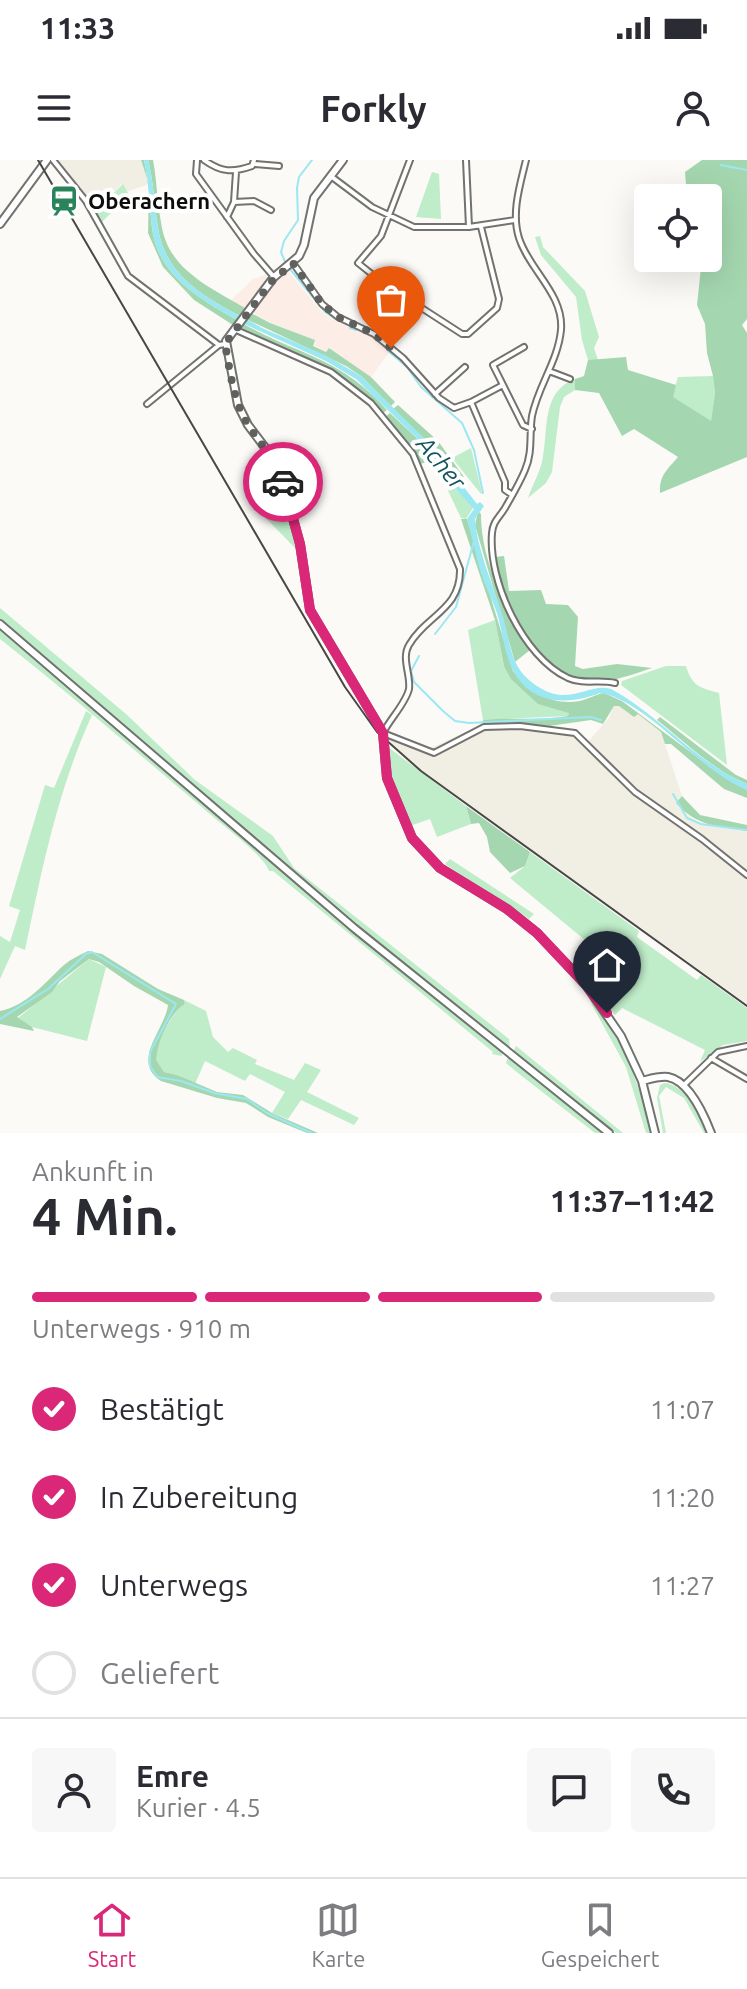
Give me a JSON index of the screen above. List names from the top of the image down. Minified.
{"water":["Acher"],"places":{"station":["Oberachern"]},"page":{"status":"11:33","header":"Forkly","heading":["4 Min.","Ankunft in","11:37–11:42"],"panel":["Emre","Kurier · 4.5"],"bar":"Unterwegs · 910 m","list":[["Bestätigt","11:07"],["In Zubereitung","11:20"],["Unterwegs","11:27"],"Geliefert"],"tabs":["Start","Karte","Gespeichert"]}}
